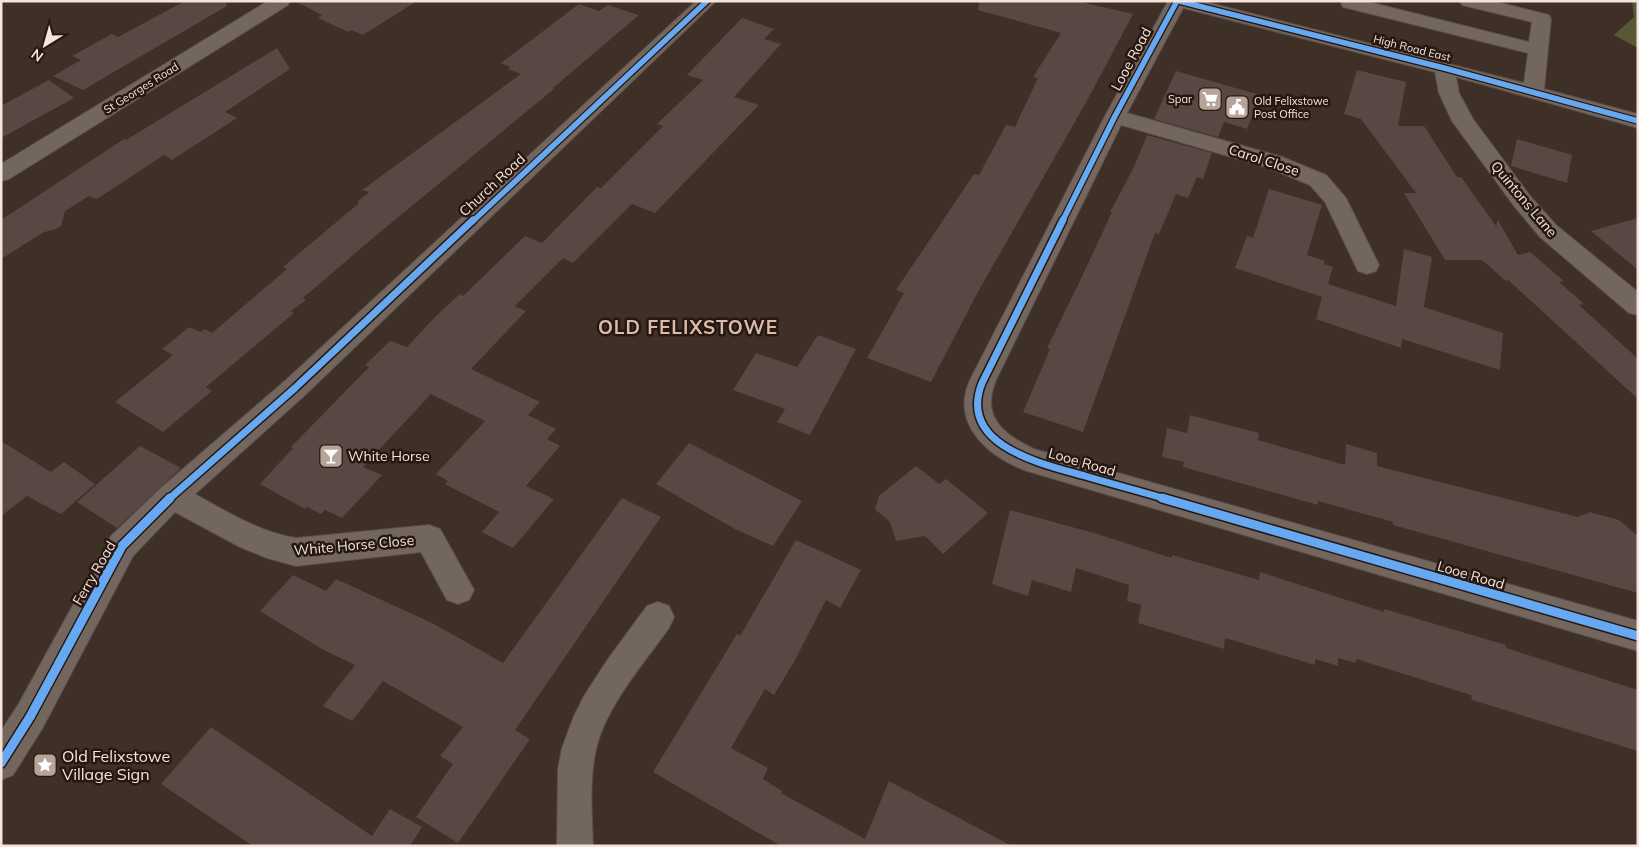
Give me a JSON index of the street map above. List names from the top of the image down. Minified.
{"streets":{"street":["High Road East","Looe Road","St Georges Road","Carol Close","Church Road","Quintons Lane","White Horse Close","Ferry Road"]},"crossings":[["High Road East","Looe Road"],["High Road East","Quintons Lane"],["Looe Road","Carol Close"],["Church Road","Ferry Road"],["White Horse Close","Ferry Road"]],"districts":["OLD FELIXSTOWE"],"places":{"supermarket":["Spar"],"public building":["Old Felixstowe Post Office"],"bar":["White Horse"],"place":["Old Felixstowe Village Sign"]},"north":"bottom left"}
